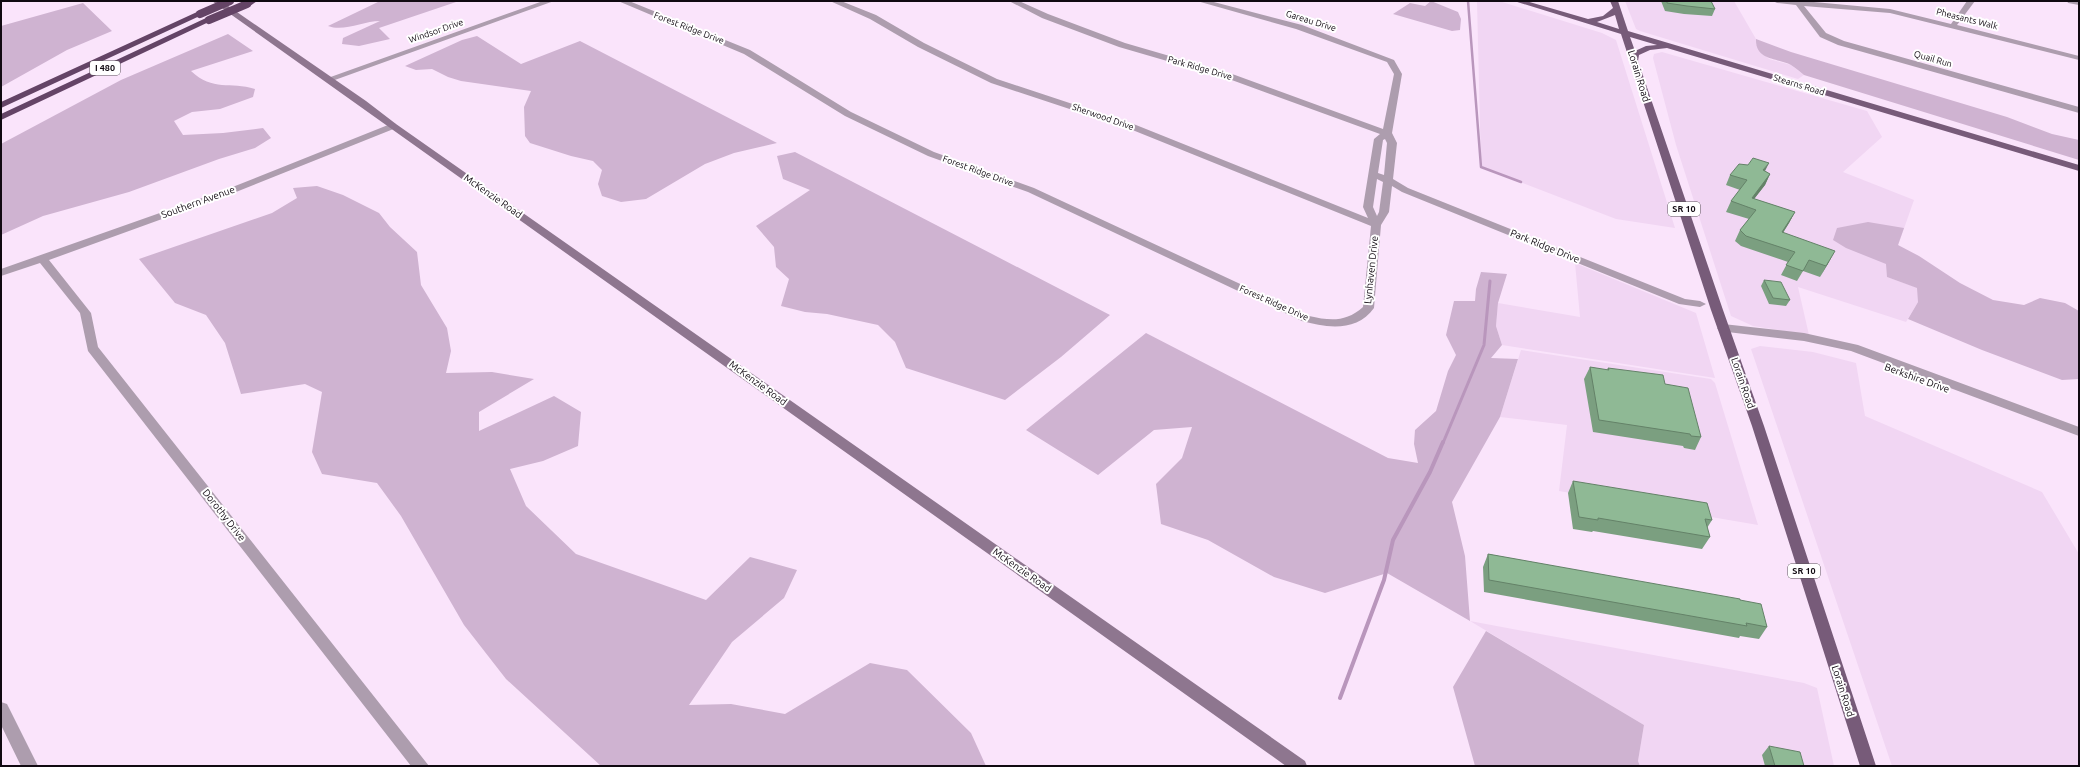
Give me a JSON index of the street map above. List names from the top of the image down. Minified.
{"streets":{"highway":["I 480"],"main road":["Lorain Road","Stearns Road","SR 10"],"street":["Pheasants Walk","Gareau Drive","Forest Ridge Drive","Windsor Drive","Quail Run","Park Ridge Drive","Sherwood Drive","McKenzie Road","Southern Avenue","Lynhaven Drive","Berkshire Drive","Dorothy Drive"]},"crossings":[["Pheasants Walk","Quail Run"],["Gareau Drive","Lynhaven Drive"],["Forest Ridge Drive","Lynhaven Drive"],["Windsor Drive","McKenzie Road"],["Park Ridge Drive","Lorain Road"],["Park Ridge Drive","Lynhaven Drive"],["Lorain Road","Stearns Road"],["Lorain Road","Berkshire Drive"],["Sherwood Drive","Lynhaven Drive"],["McKenzie Road","Southern Avenue"],["Southern Avenue","Dorothy Drive"]]}
